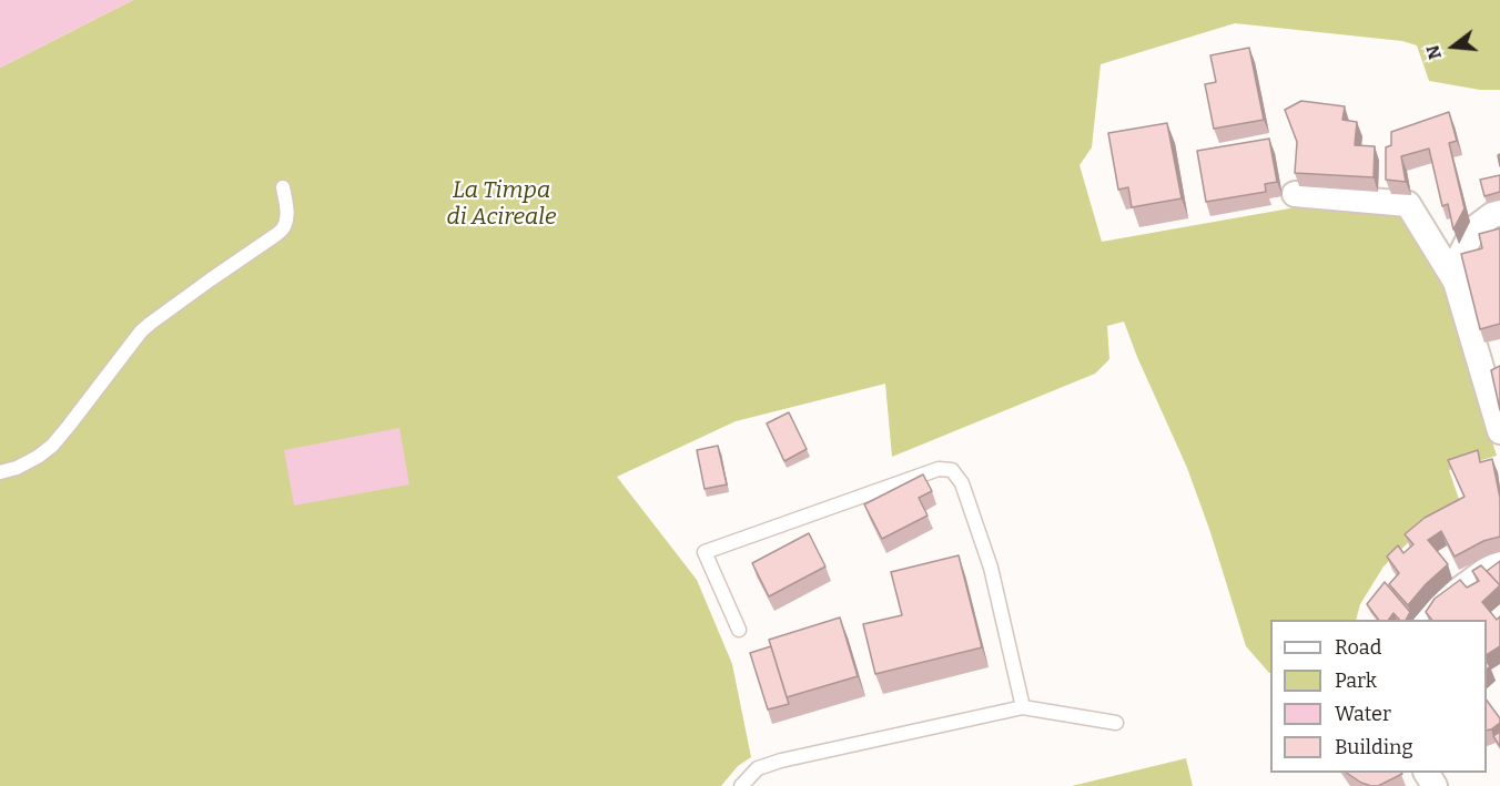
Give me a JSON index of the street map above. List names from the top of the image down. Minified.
{"parks":["La Timpa di Acireale"],"legend":["Road","Park","Water","Building"],"north":"left"}
